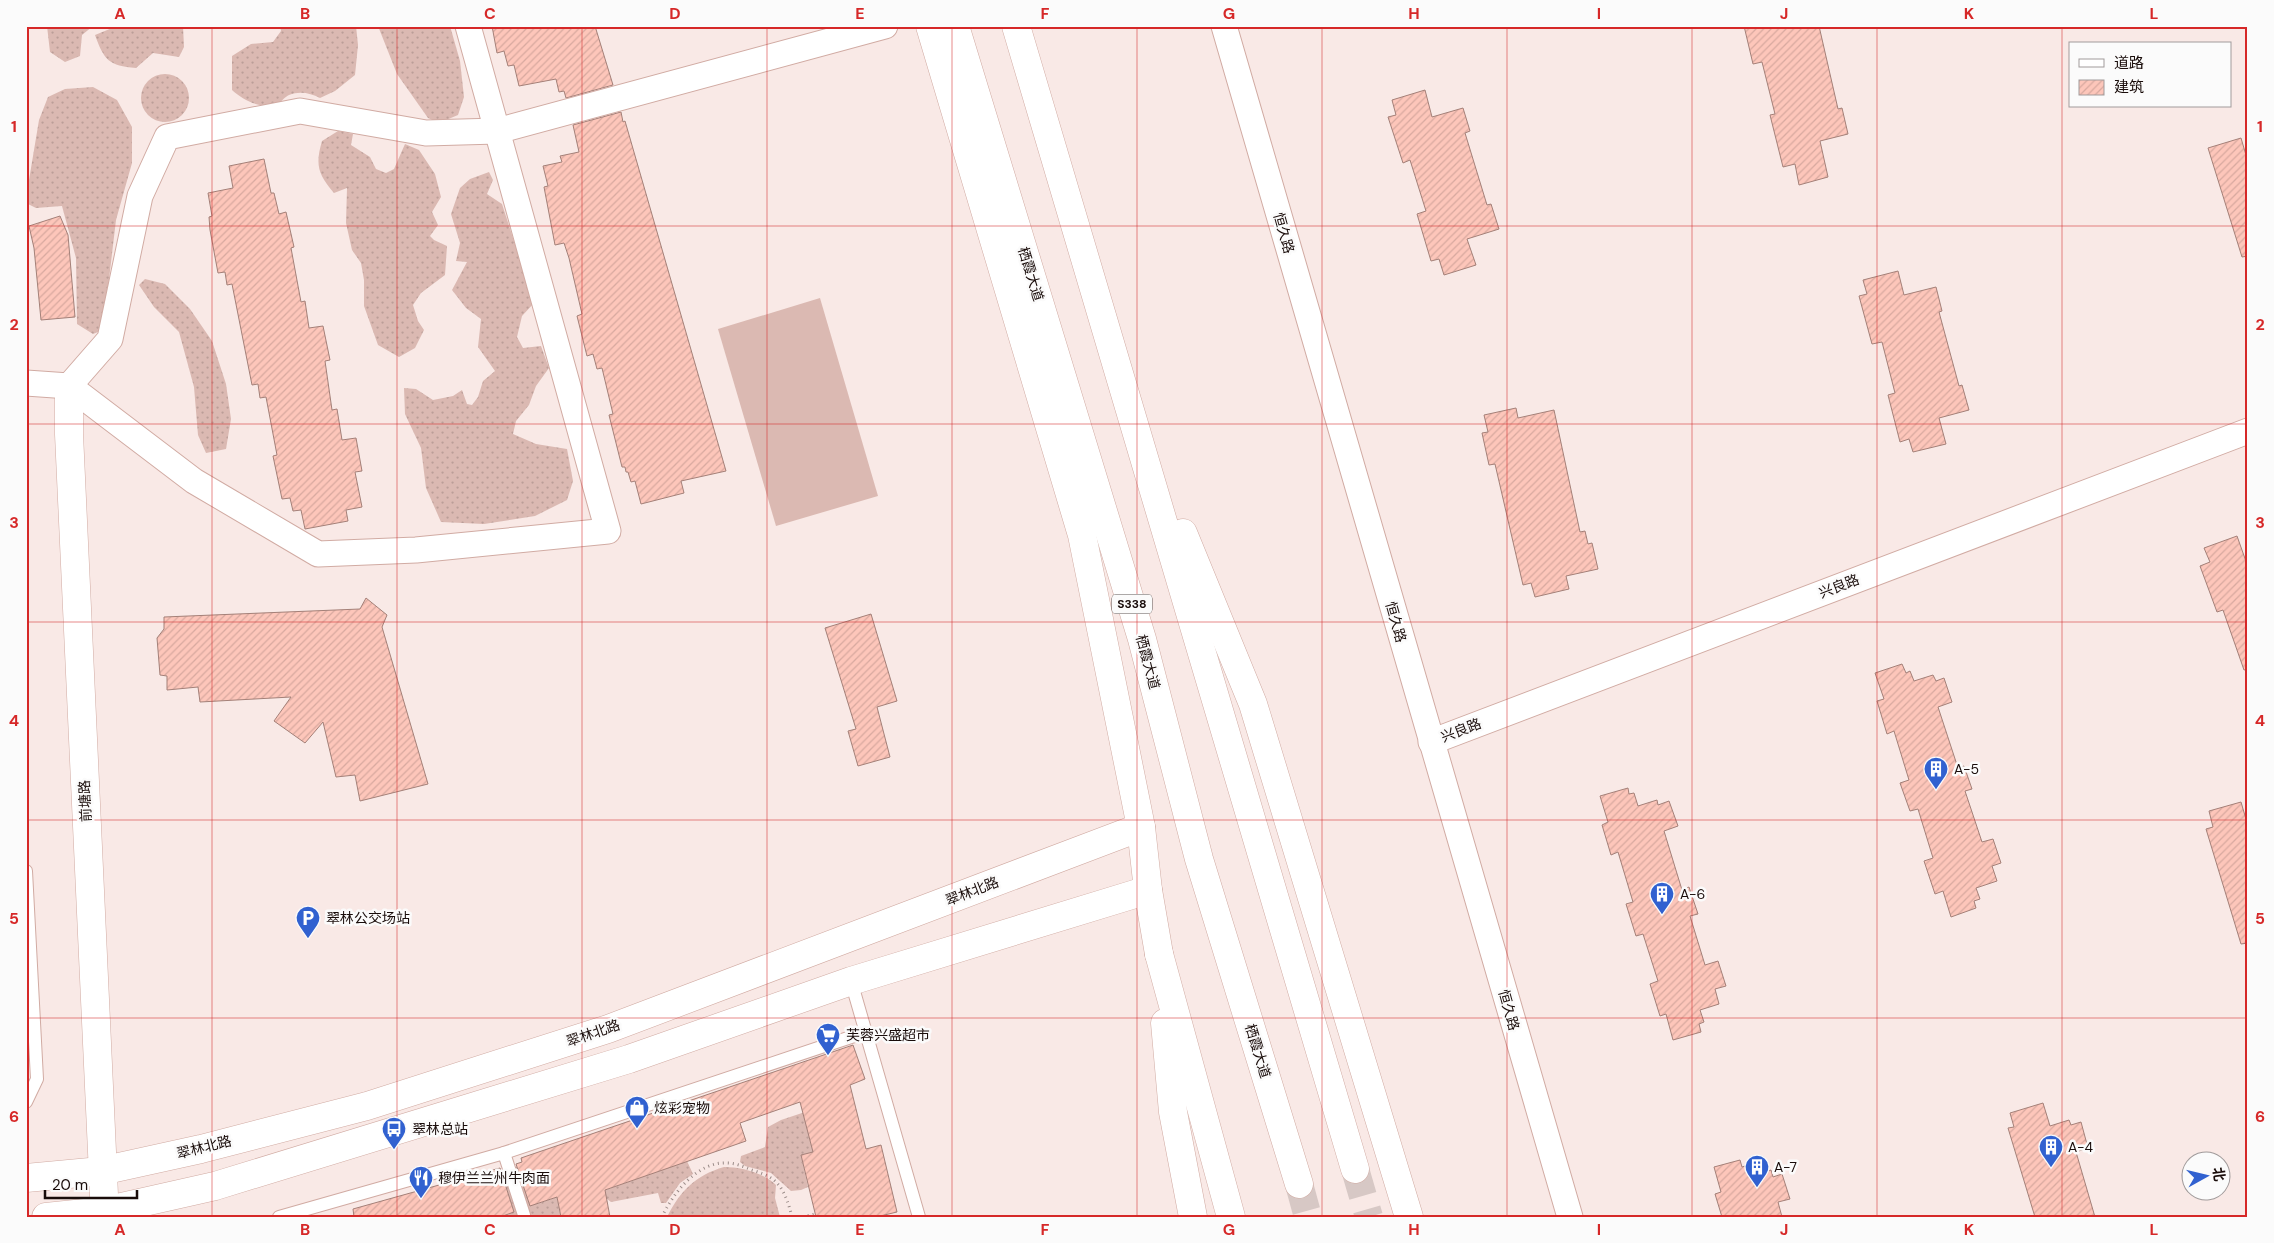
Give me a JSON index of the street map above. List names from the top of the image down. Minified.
{"streets":{"main road":["栖霞大道","S338","前塘路","翠林北路"],"street":["恒久路","兴良路"]},"crossings":[["恒久路","兴良路"],["前塘路","翠林北路"]],"places":{"building":["A-5","A-6","A-4","A-7"],"parking":["翠林公交场站"],"supermarket":["芙蓉兴盛超市"],"shop":["炫彩宠物"],"bus stop":["翠林总站"],"restaurant":["穆伊兰兰州牛肉面"]},"legend":["道路","建筑"],"scale_bar":"20 m","north":"right","grid":{"columns":["A","B","C","D","E","F","G","H","I","J","K","L"],"rows":["1","2","3","4","5","6"]}}
